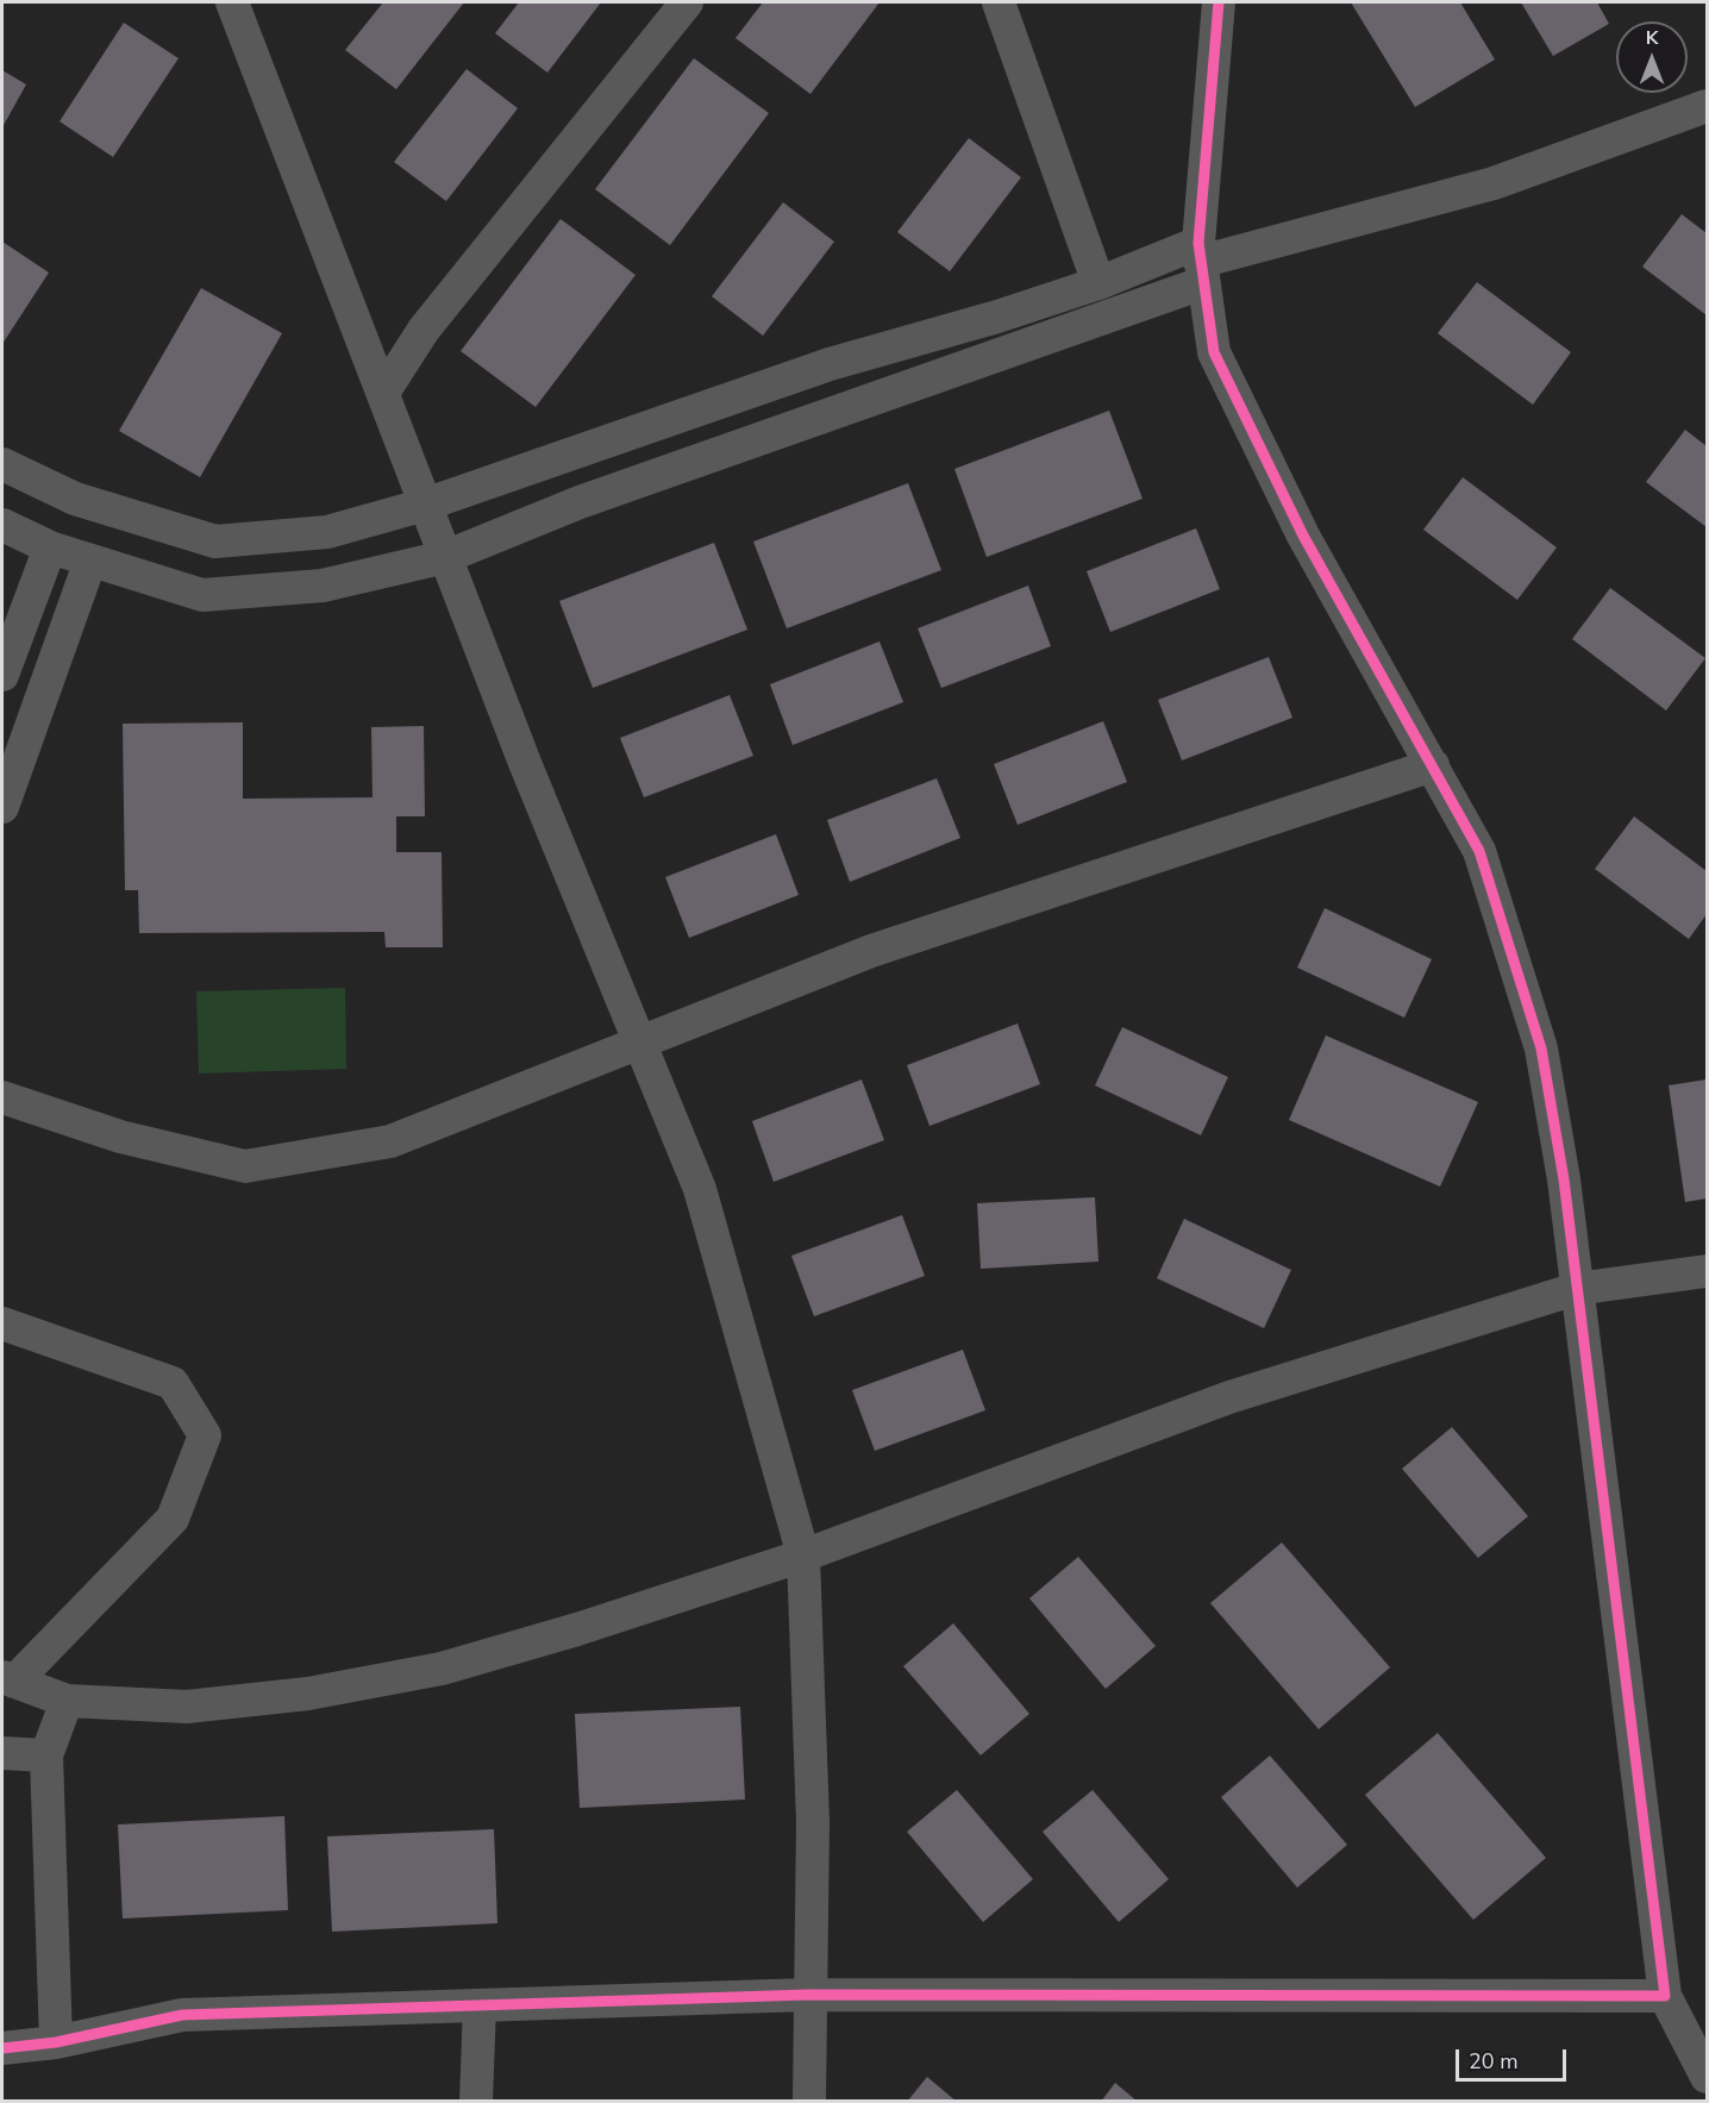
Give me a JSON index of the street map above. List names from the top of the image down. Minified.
{"scale_bar":"20 m","north":"top"}
